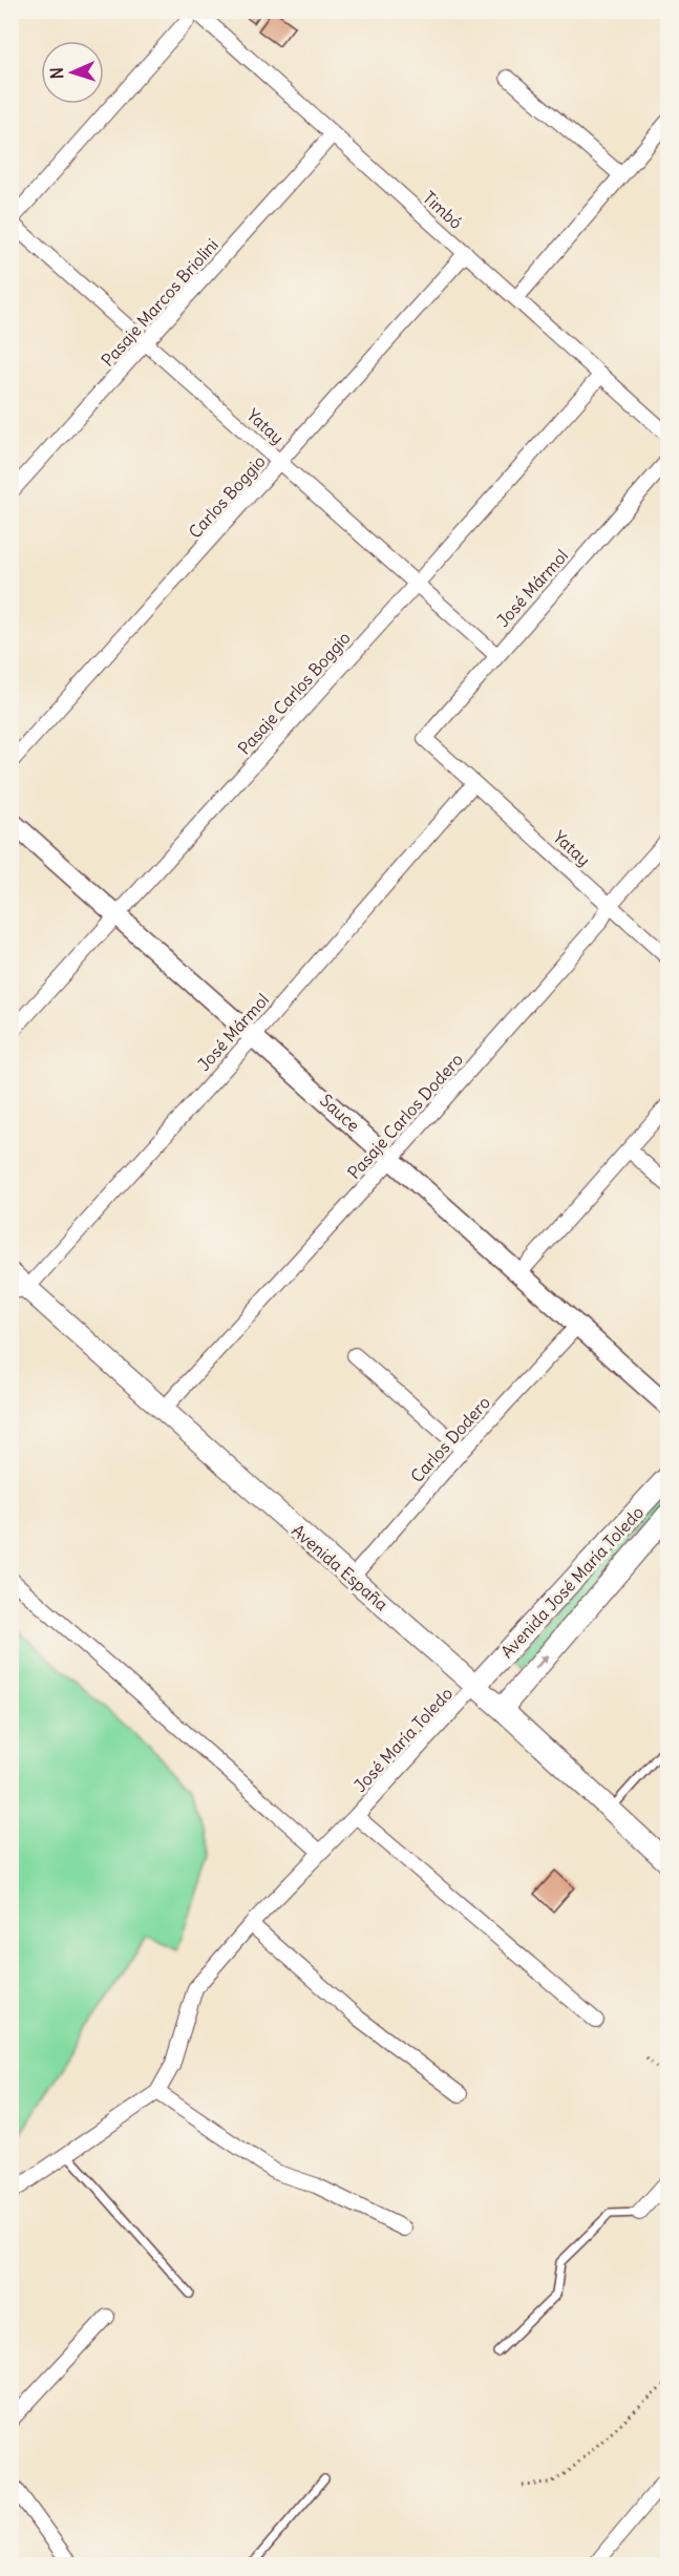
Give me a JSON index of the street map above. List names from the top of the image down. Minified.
{"streets":{"main road":["Avenida España","Avenida José María Toledo"],"street":["Timbó","Pasaje Marcos Briolini","Yatay","Carlos Boggio","José Mármol","Pasaje Carlos Boggio","Sauce","Pasaje Carlos Dodero","Carlos Dodero","José María Toledo"]},"crossings":[["Timbó","Pasaje Marcos Briolini"],["Timbó","Carlos Boggio"],["Timbó","Pasaje Carlos Boggio"],["Pasaje Marcos Briolini","Yatay"],["Yatay","Carlos Boggio"],["Yatay","José Mármol"],["Yatay","Pasaje Carlos Boggio"],["Yatay","Pasaje Carlos Dodero"],["José Mármol","Sauce"],["José Mármol","Avenida España"],["Pasaje Carlos Boggio","Sauce"],["Sauce","Pasaje Carlos Dodero"],["Sauce","Carlos Dodero"],["Pasaje Carlos Dodero","Avenida España"],["Carlos Dodero","Avenida España"],["Avenida España","Avenida José María Toledo"],["Avenida España","José María Toledo"],["Avenida José María Toledo","José María Toledo"]],"north":"left"}
